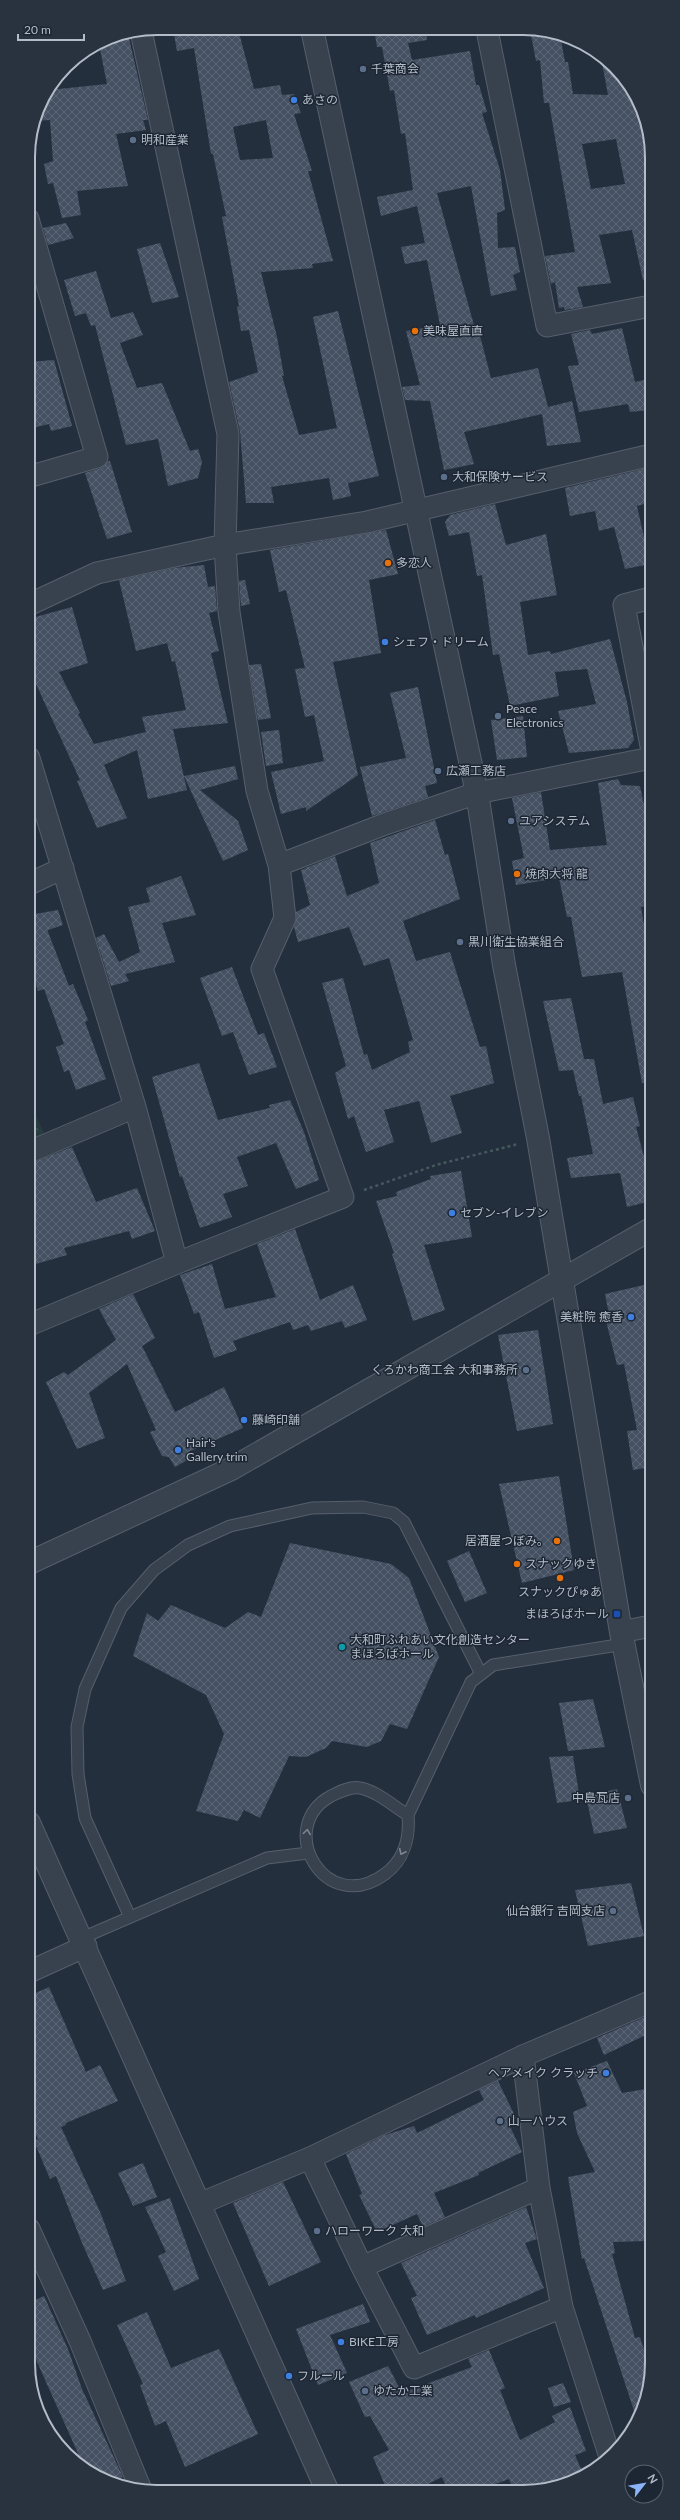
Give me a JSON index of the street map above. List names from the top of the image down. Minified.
{"places":{"other":["千葉商会","あさの","明和産業","美味屋直直","大和保険サービス","多恋人","シェフ・ドリーム","Peace Electronics","広瀬工務店","ユアシステム","焼肉大将 龍","黒川衛生協業組合","セブン-イレブン","美粧院 癒香","くろかわ商工会 大和事務所","藤崎印舗","Hair's Gallery trim","居酒屋つぼみ。","スナックゆき","スナックぴゅあ","大和町ふれあい文化創造センター まほろばホール","中島瓦店","仙台銀行 吉岡支店","ヘアメイク クラッチ","山一ハウス","ハローワーク 大和","BIKE工房","フルール","ゆたか工業"],"transit":["まほろばホール"]},"scale_bar":"20 m","north":"top right"}
